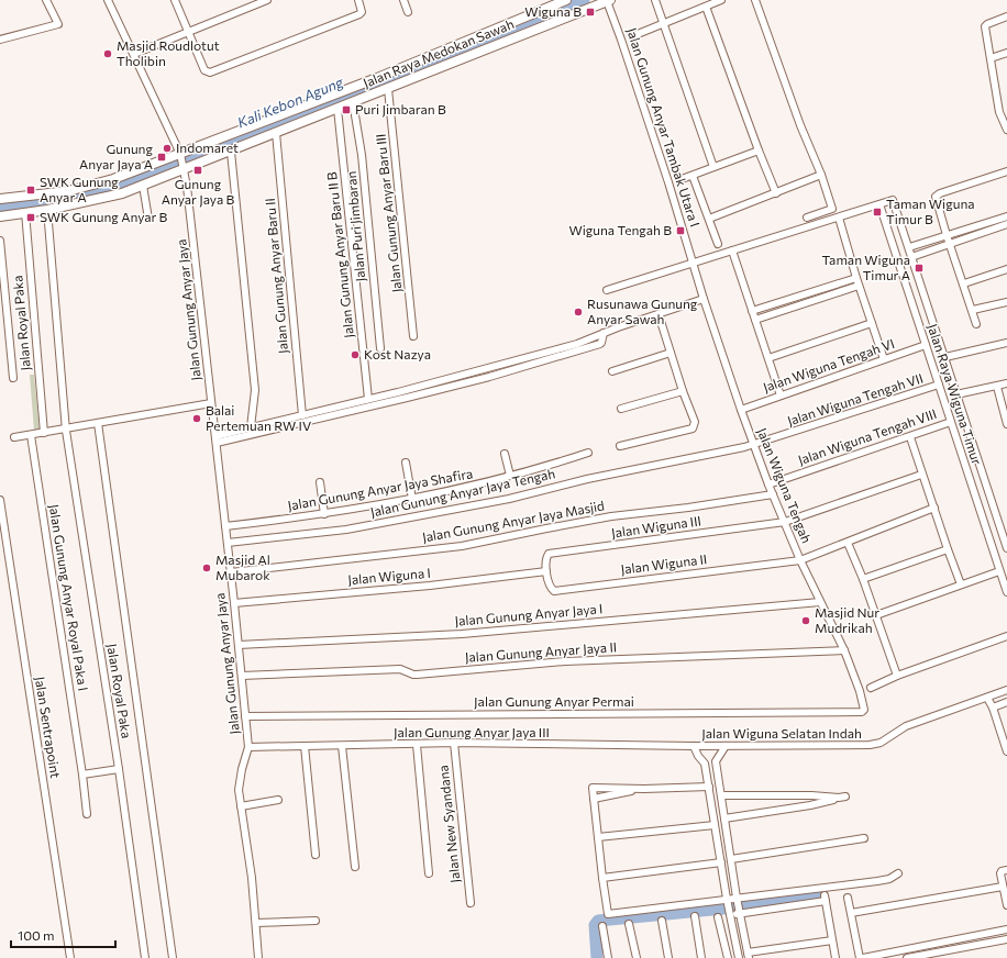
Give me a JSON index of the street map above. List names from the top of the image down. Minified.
{"streets":{"street":["Jalan Raya Medokan Sawah","Jalan Gunung Anyar Tambak Utara I","Jalan Gunung Anyar Baru III","Jalan Puri Jimbaran","Jalan Gunung Anyar Baru II B","Jalan Gunung Anyar Baru II","Jalan Gunung Anyar Jaya","Jalan Royal Paka","Jalan Wiguna Tengah VI","Jalan Raya Wiguna Timur","Jalan Wiguna Tengah VII","Jalan Wiguna Tengah VIII","Jalan Wiguna Tengah","Jalan Gunung Anyar Jaya Shafira","Jalan Gunung Anyar Jaya Tengah","Jalan Gunung Anyar Jaya Masjid","Jalan Wiguna III","Jalan Wiguna II","Jalan Wiguna I","Jalan Gunung Anyar Royal Paka I","Jalan Gunung Anyar Jaya I","Jalan Gunung Anyar Jaya II","Jalan Gunung Anyar Permai","Jalan Sentrapoint","Jalan Gunung Anyar Jaya III","Jalan Wiguna Selatan Indah","Jalan New Syandana"]},"crossings":[["Jalan Raya Medokan Sawah","Jalan Gunung Anyar Tambak Utara I"],["Jalan Raya Medokan Sawah","Jalan Gunung Anyar Baru III"],["Jalan Raya Medokan Sawah","Jalan Puri Jimbaran"],["Jalan Raya Medokan Sawah","Jalan Gunung Anyar Baru II B"],["Jalan Raya Medokan Sawah","Jalan Gunung Anyar Baru II"],["Jalan Raya Medokan Sawah","Jalan Gunung Anyar Jaya"],["Jalan Raya Medokan Sawah","Jalan Royal Paka"],["Jalan Gunung Anyar Tambak Utara I","Jalan Raya Wiguna Timur"],["Jalan Gunung Anyar Tambak Utara I","Jalan Wiguna Tengah"],["Jalan Gunung Anyar Jaya","Jalan Gunung Anyar Jaya Shafira"],["Jalan Gunung Anyar Jaya","Jalan Gunung Anyar Jaya Tengah"],["Jalan Gunung Anyar Jaya","Jalan Gunung Anyar Jaya Masjid"],["Jalan Gunung Anyar Jaya","Jalan Wiguna I"],["Jalan Gunung Anyar Jaya","Jalan Gunung Anyar Jaya I"],["Jalan Gunung Anyar Jaya","Jalan Gunung Anyar Jaya II"],["Jalan Gunung Anyar Jaya","Jalan Gunung Anyar Permai"],["Jalan Gunung Anyar Jaya","Jalan Gunung Anyar Jaya III"],["Jalan Wiguna Tengah VI","Jalan Raya Wiguna Timur"],["Jalan Wiguna Tengah VI","Jalan Wiguna Tengah"],["Jalan Raya Wiguna Timur","Jalan Wiguna Tengah VII"],["Jalan Raya Wiguna Timur","Jalan Wiguna Tengah VIII"],["Jalan Raya Wiguna Timur","Jalan Wiguna Tengah"],["Jalan Wiguna Tengah VII","Jalan Wiguna Tengah"],["Jalan Wiguna Tengah VII","Jalan Gunung Anyar Jaya Tengah"],["Jalan Wiguna Tengah VIII","Jalan Wiguna Tengah"],["Jalan Wiguna Tengah","Jalan Gunung Anyar Jaya Tengah"],["Jalan Wiguna Tengah","Jalan Gunung Anyar Jaya Masjid"],["Jalan Wiguna Tengah","Jalan Wiguna III"],["Jalan Wiguna Tengah","Jalan Wiguna II"],["Jalan Wiguna Tengah","Jalan Gunung Anyar Jaya I"],["Jalan Wiguna Tengah","Jalan Gunung Anyar Jaya II"],["Jalan Wiguna Tengah","Jalan Gunung Anyar Permai"],["Jalan Wiguna III","Jalan Wiguna II"],["Jalan Wiguna III","Jalan Wiguna I"],["Jalan Wiguna II","Jalan Wiguna I"],["Jalan Gunung Anyar Jaya III","Jalan Wiguna Selatan Indah"],["Jalan Gunung Anyar Jaya III","Jalan New Syandana"]],"water":["Kali Kebon Agung"],"places":{"transit":["Wiguna B","Puri Jimbaran B","Gunung Anyar Jaya A","Gunung Anyar Jaya B","SWK Gunung Anyar A","Taman Wiguna Timur B","SWK Gunung Anyar B","Wiguna Tengah B","Taman Wiguna Timur A"],"other":["Masjid Roudlotut Tholibin","Indomaret","Rusunawa Gunung Anyar Sawah","Kost Nazya","Balai Pertemuan RW IV","Masjid Al Mubarok","Masjid Nur Mudrikah"]},"scale_bar":"100 m"}
